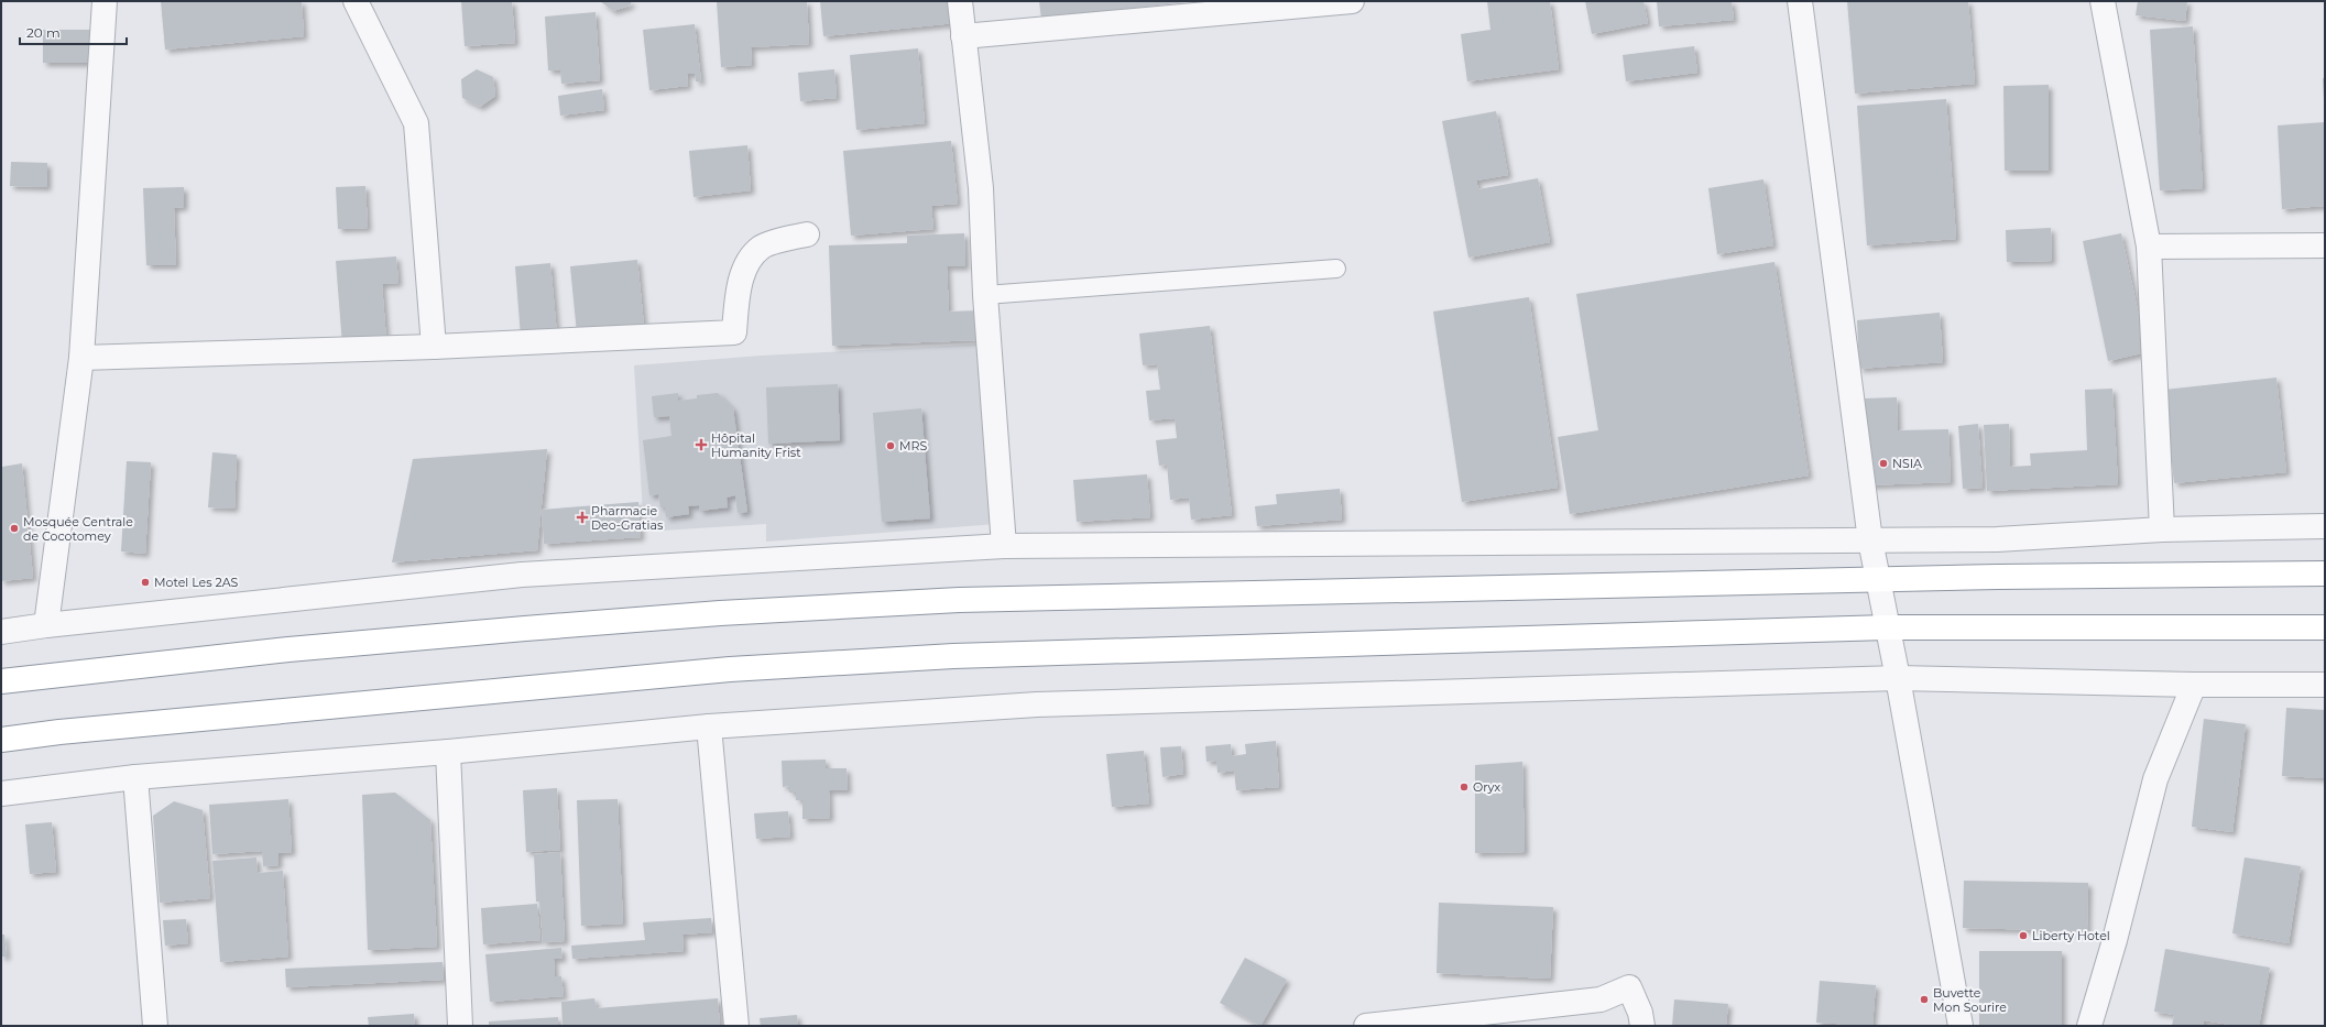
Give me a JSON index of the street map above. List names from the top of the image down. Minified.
{"places":{"health":["Hôpital Humanity Frist","Pharmacie Deo-Gratias"],"other":["MRS","NSIA","Mosquée Centrale de Cocotomey","Motel Les 2AS","Oryx","Liberty Hotel","Buvette Mon Sourire"]},"scale_bar":"20 m"}
